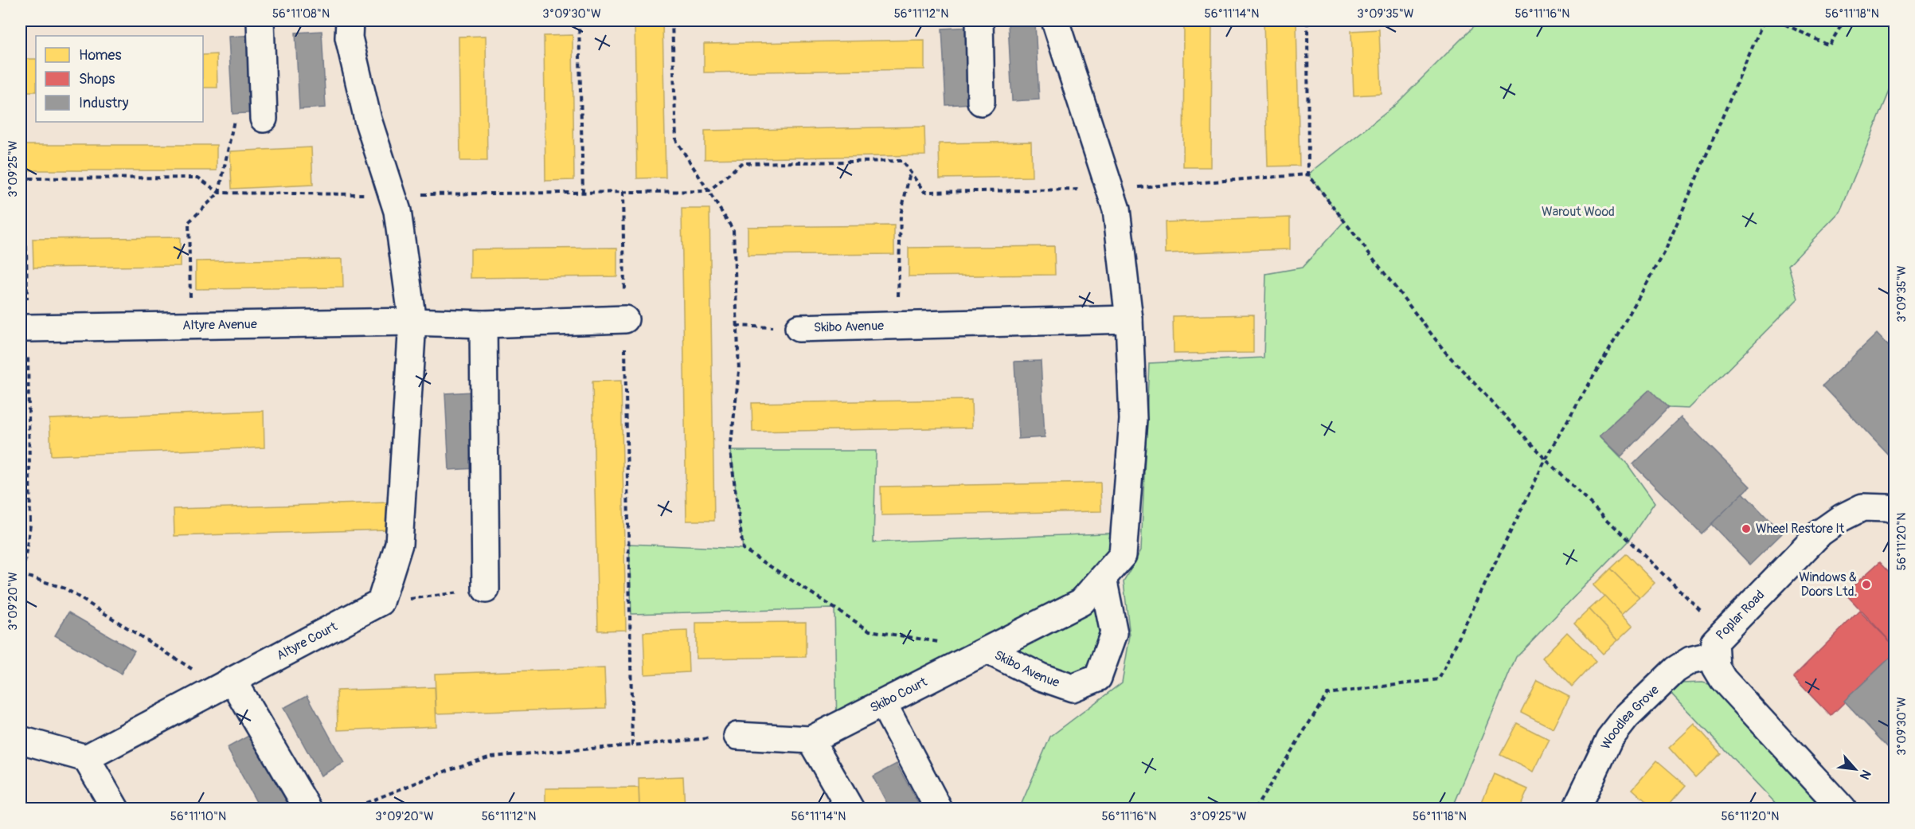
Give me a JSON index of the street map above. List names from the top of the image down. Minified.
{"streets":{"street":["Altyre Avenue","Skibo Avenue","Poplar Road","Altyre Court","Skibo Court","Woodlea Grove"]},"crossings":[["Skibo Avenue","Skibo Court"],["Poplar Road","Woodlea Grove"]],"parks":["Warout Wood"],"places":["Wheel Restore It","Windows & Doors Ltd."],"legend":["Homes","Shops","Industry"],"north":"bottom right","coordinates":["56°11'08\"N","3°09'30\"W","56°11'12\"N","56°11'14\"N","3°09'35\"W","56°11'16\"N","56°11'18\"N","3°09'25\"W","56°11'20\"N","3°09'20\"W","56°11'10\"N"]}
